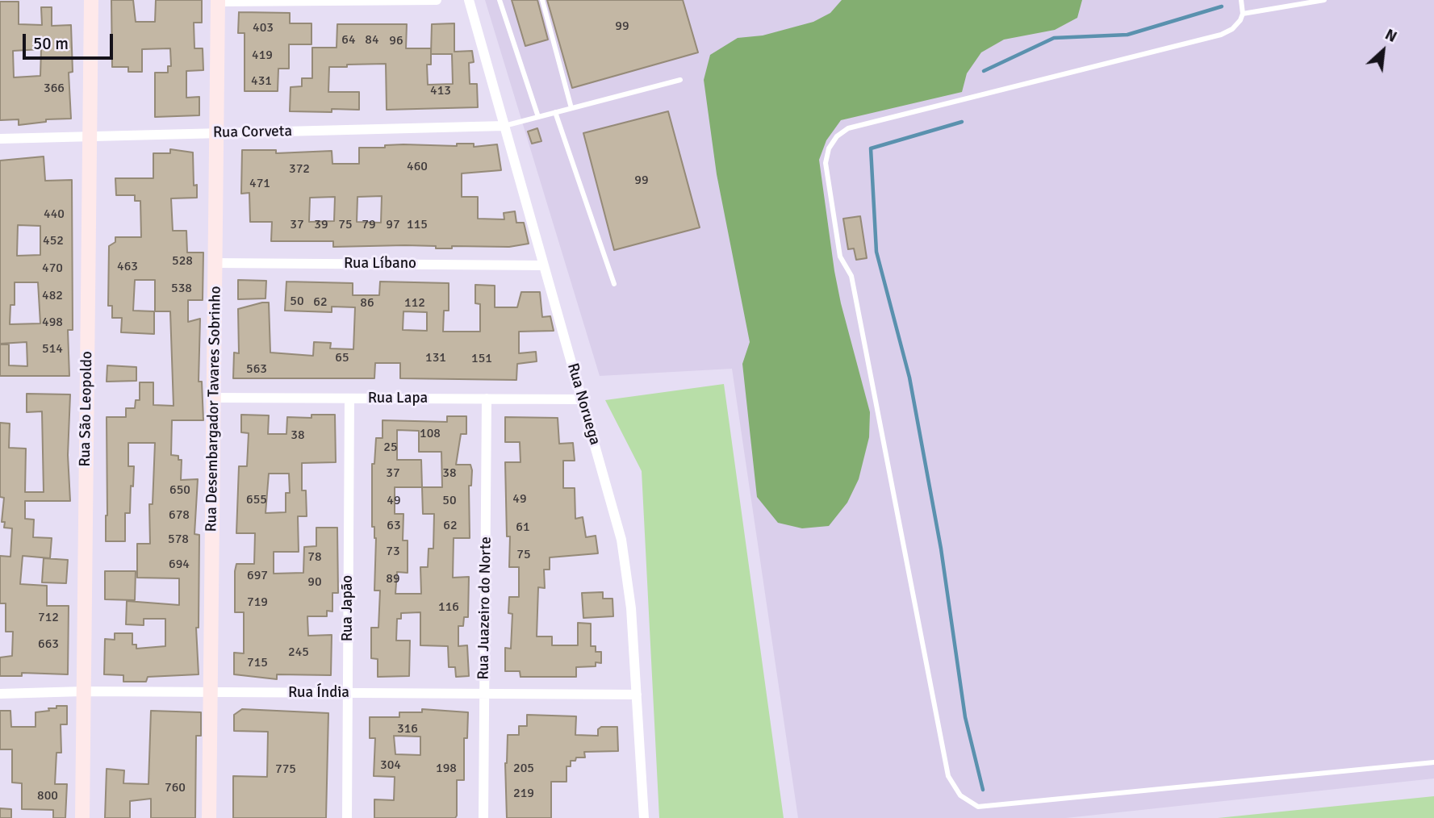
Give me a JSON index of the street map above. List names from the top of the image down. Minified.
{"streets":{"street":["Rua Corveta","Rua Líbano","Rua Lapa","Rua Noruega","Rua São Leopoldo","Rua Desembargador Tavares Sobrinho","Rua Japão","Rua Juazeiro do Norte","Rua Índia"]},"crossings":[["Rua Corveta","Rua Noruega"],["Rua Corveta","Rua São Leopoldo"],["Rua Corveta","Rua Desembargador Tavares Sobrinho"],["Rua Líbano","Rua Noruega"],["Rua Líbano","Rua Desembargador Tavares Sobrinho"],["Rua Lapa","Rua Noruega"],["Rua Lapa","Rua Desembargador Tavares Sobrinho"],["Rua Lapa","Rua Japão"],["Rua Lapa","Rua Juazeiro do Norte"],["Rua Noruega","Rua Índia"],["Rua São Leopoldo","Rua Índia"],["Rua Desembargador Tavares Sobrinho","Rua Índia"],["Rua Japão","Rua Índia"],["Rua Juazeiro do Norte","Rua Índia"]],"house_numbers":["99","403","64","84","96","419","431","366","413","460","372","99","471","440","37","39","75","79","97","115","452","528","463","470","538","482","50","62","86","112","498","514","65","131","151","563","108","38","25","37","38","650","49","655","49","50","678","63","62","61","578","73","75","78","694","697","89","90","719","116","712","663","245","715","316","304","198","205","775","760","219","800"],"scale_bar":"50 m","north":"top right"}
